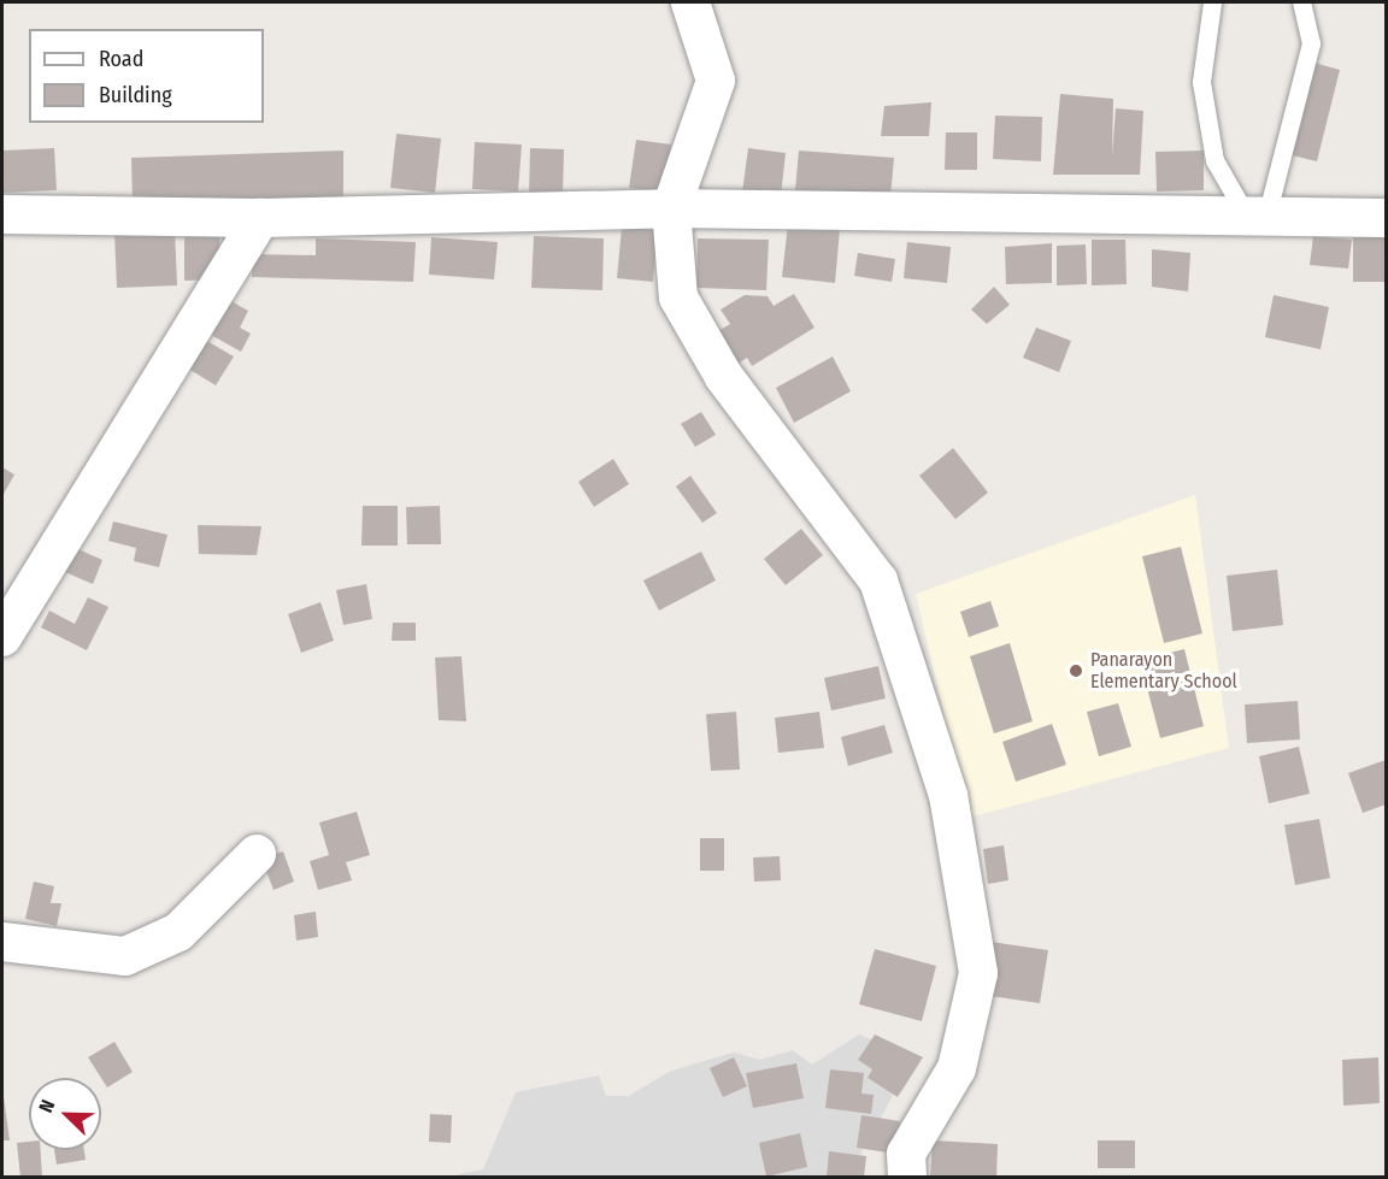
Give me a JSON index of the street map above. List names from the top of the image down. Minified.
{"places":["Panarayon Elementary School"],"legend":["Road","Building"],"north":"top left"}
